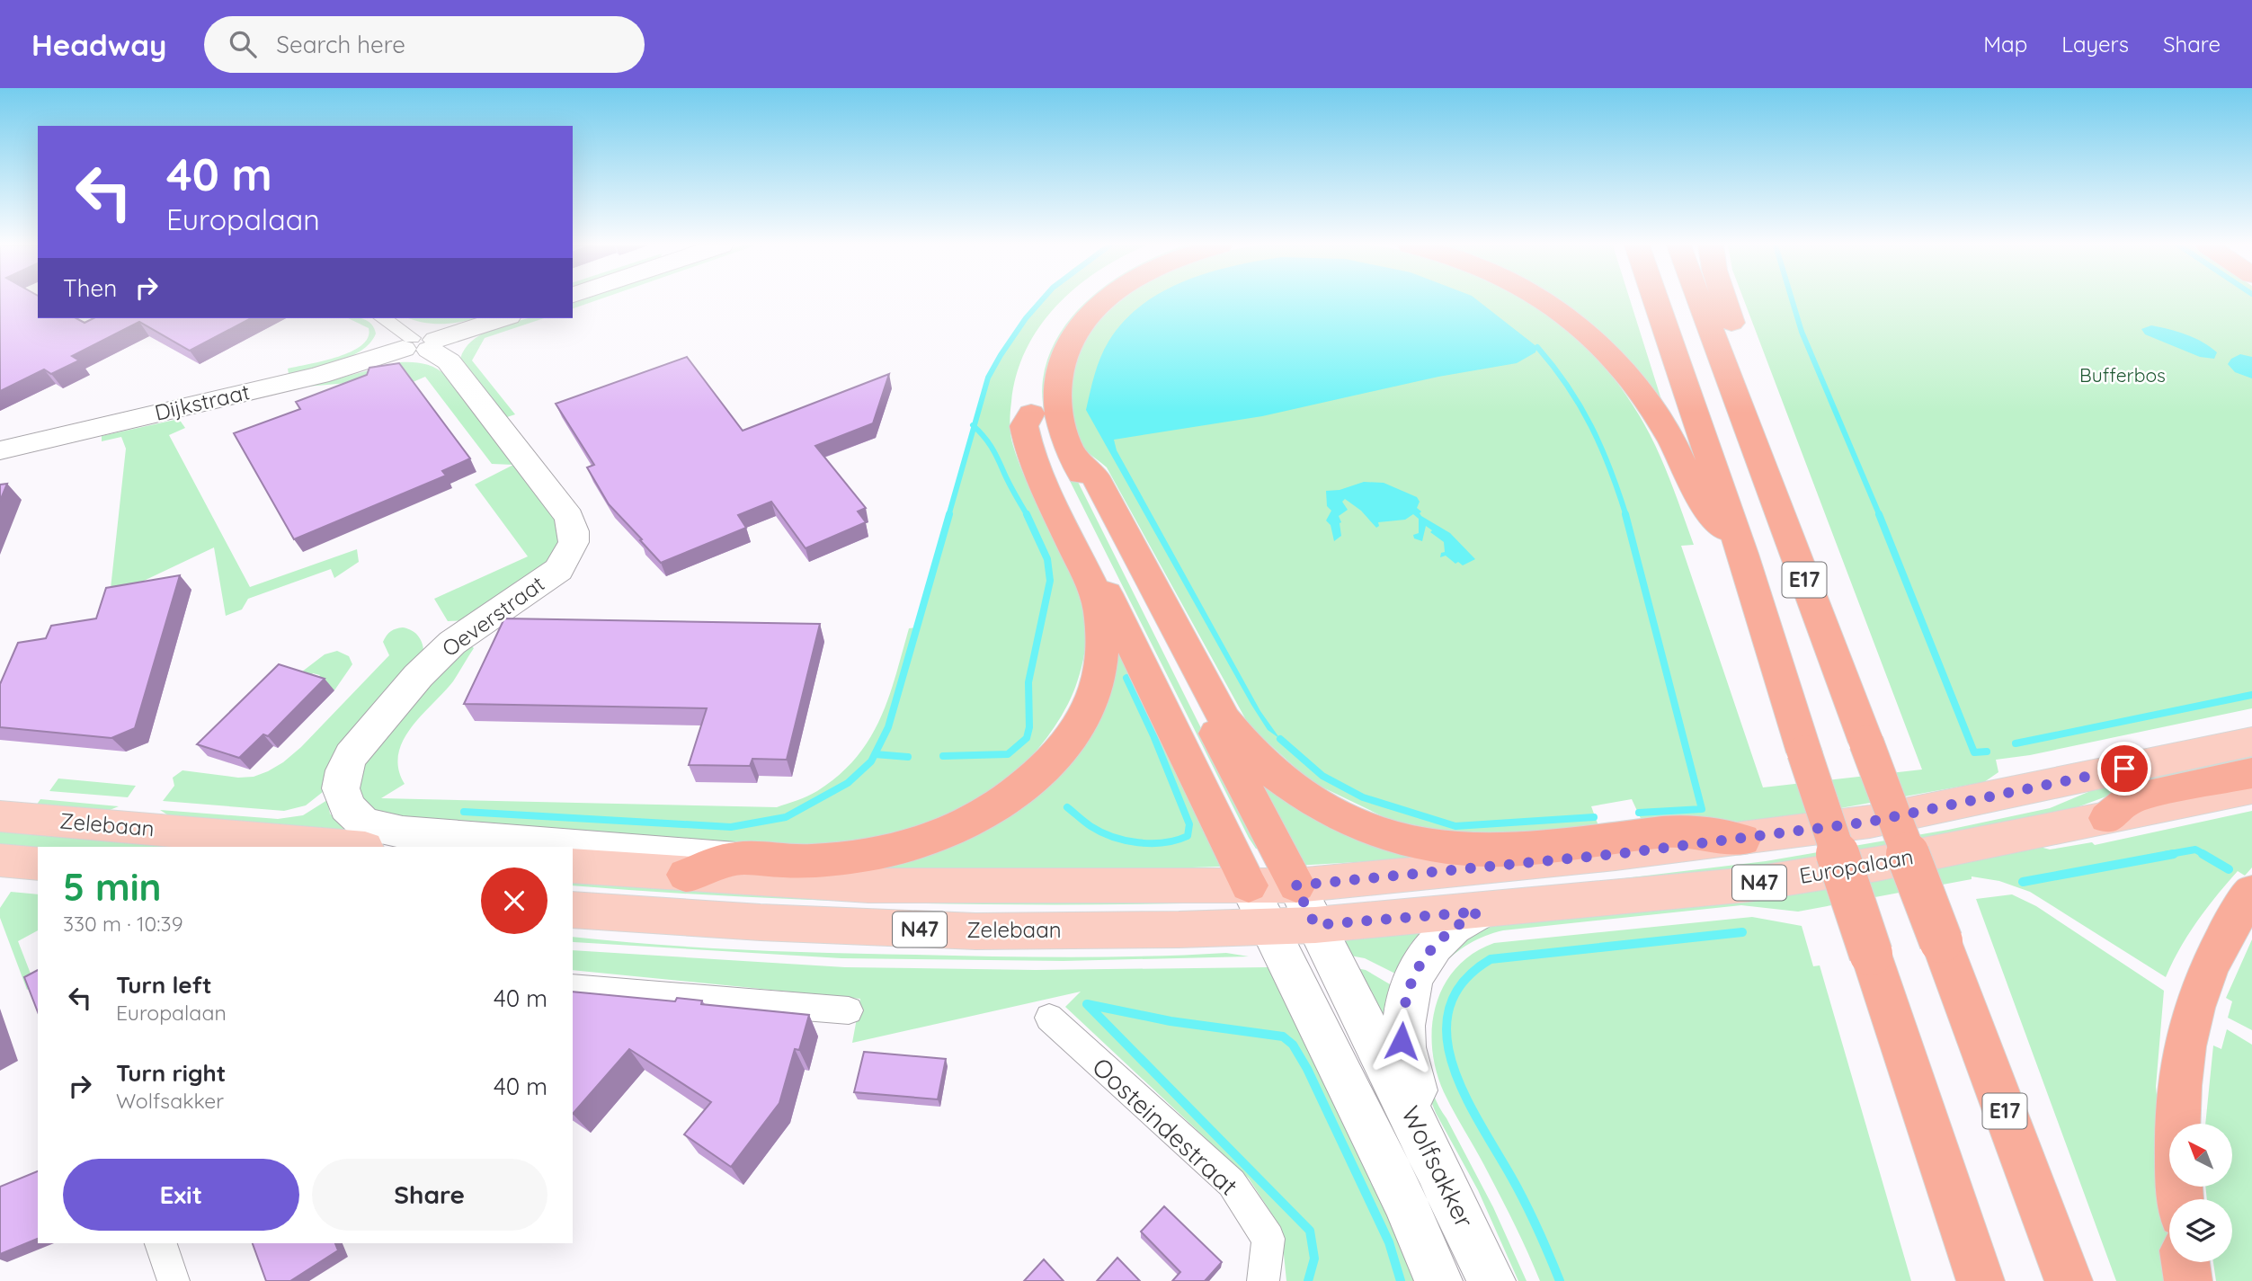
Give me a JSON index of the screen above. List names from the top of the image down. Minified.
{"streets":{"highway":["E17"],"main road":["Zelebaan","Europalaan","N47"],"street":["Dijkstraat","Oeverstraat","Oosteindestraat","Wolfsakker"]},"crossings":[["Dijkstraat","Oeverstraat"],["Zelebaan","Europalaan"],["Zelebaan","Wolfsakker"],["Europalaan","Wolfsakker"]],"parks":["Bufferbos"],"north":"top left","page":{"header":"Headway","search":"Search here","nav":["Map","Layers","Share"],"turn":["40 m","Europalaan"],"then":"Then","heading":["5 min","330 m · 10:39"],"list":[{"name":"Turn left","note":"Europalaan","value":"40 m"},{"name":"Turn right","note":"Wolfsakker","value":"40 m"}],"buttons":["Exit","Share"]}}
